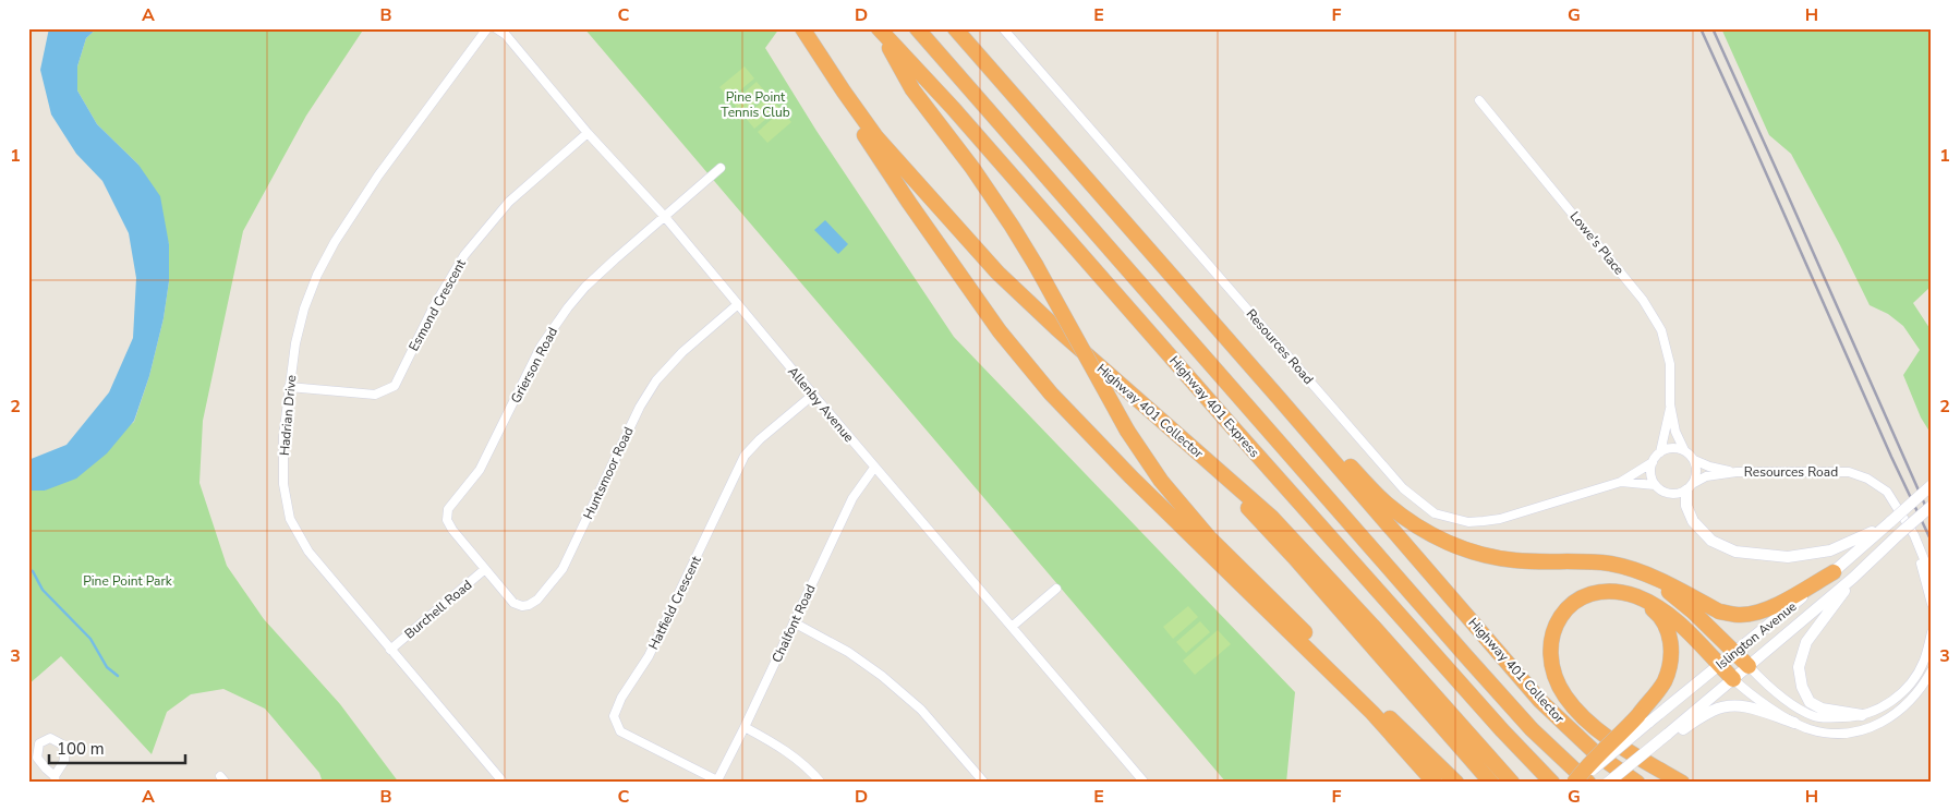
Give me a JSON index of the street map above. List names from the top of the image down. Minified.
{"streets":{"highway":["Highway 401 Express","Highway 401 Collector"],"main road":["Islington Avenue"],"street":["Lowe's Place","Esmond Crescent","Resources Road","Grierson Road","Allenby Avenue","Hadrian Drive","Huntsmoor Road","Hatfield Crescent","Burchell Road","Chalfont Road"]},"crossings":[["Lowe's Place","Resources Road"],["Esmond Crescent","Allenby Avenue"],["Esmond Crescent","Hadrian Drive"],["Grierson Road","Allenby Avenue"],["Grierson Road","Huntsmoor Road"],["Grierson Road","Burchell Road"],["Allenby Avenue","Huntsmoor Road"],["Allenby Avenue","Hatfield Crescent"],["Allenby Avenue","Chalfont Road"],["Hadrian Drive","Burchell Road"],["Huntsmoor Road","Burchell Road"],["Hatfield Crescent","Chalfont Road"]],"parks":["Pine Point Tennis Club","Pine Point Park"],"scale_bar":"100 m","grid":{"columns":["A","B","C","D","E","F","G","H"],"rows":["1","2","3"]}}
